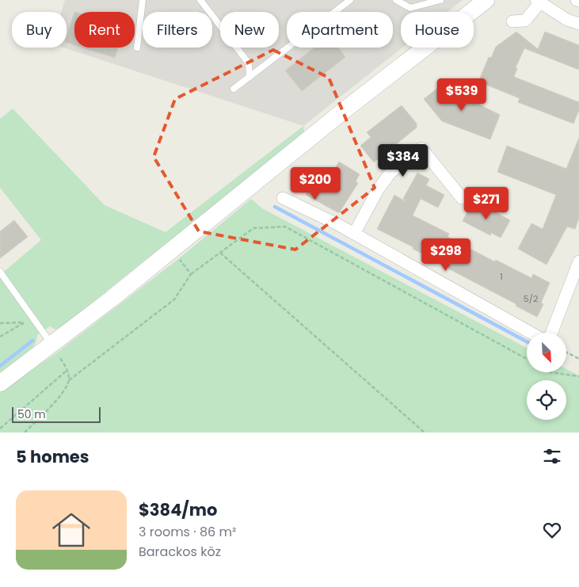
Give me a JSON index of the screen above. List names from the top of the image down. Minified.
{"house_numbers":["1","5/2"],"scale_bar":"50 m","north":"bottom right","page":{"chip":["Buy","Rent","Filters","New","Apartment","House"],"price":["$539","$384","$200","$271","$298"],"scale":"50 m","heading":"5 homes","list":[{"name":"$384/mo","note":"3 rooms · 86 m² · Barackos köz"}]}}
